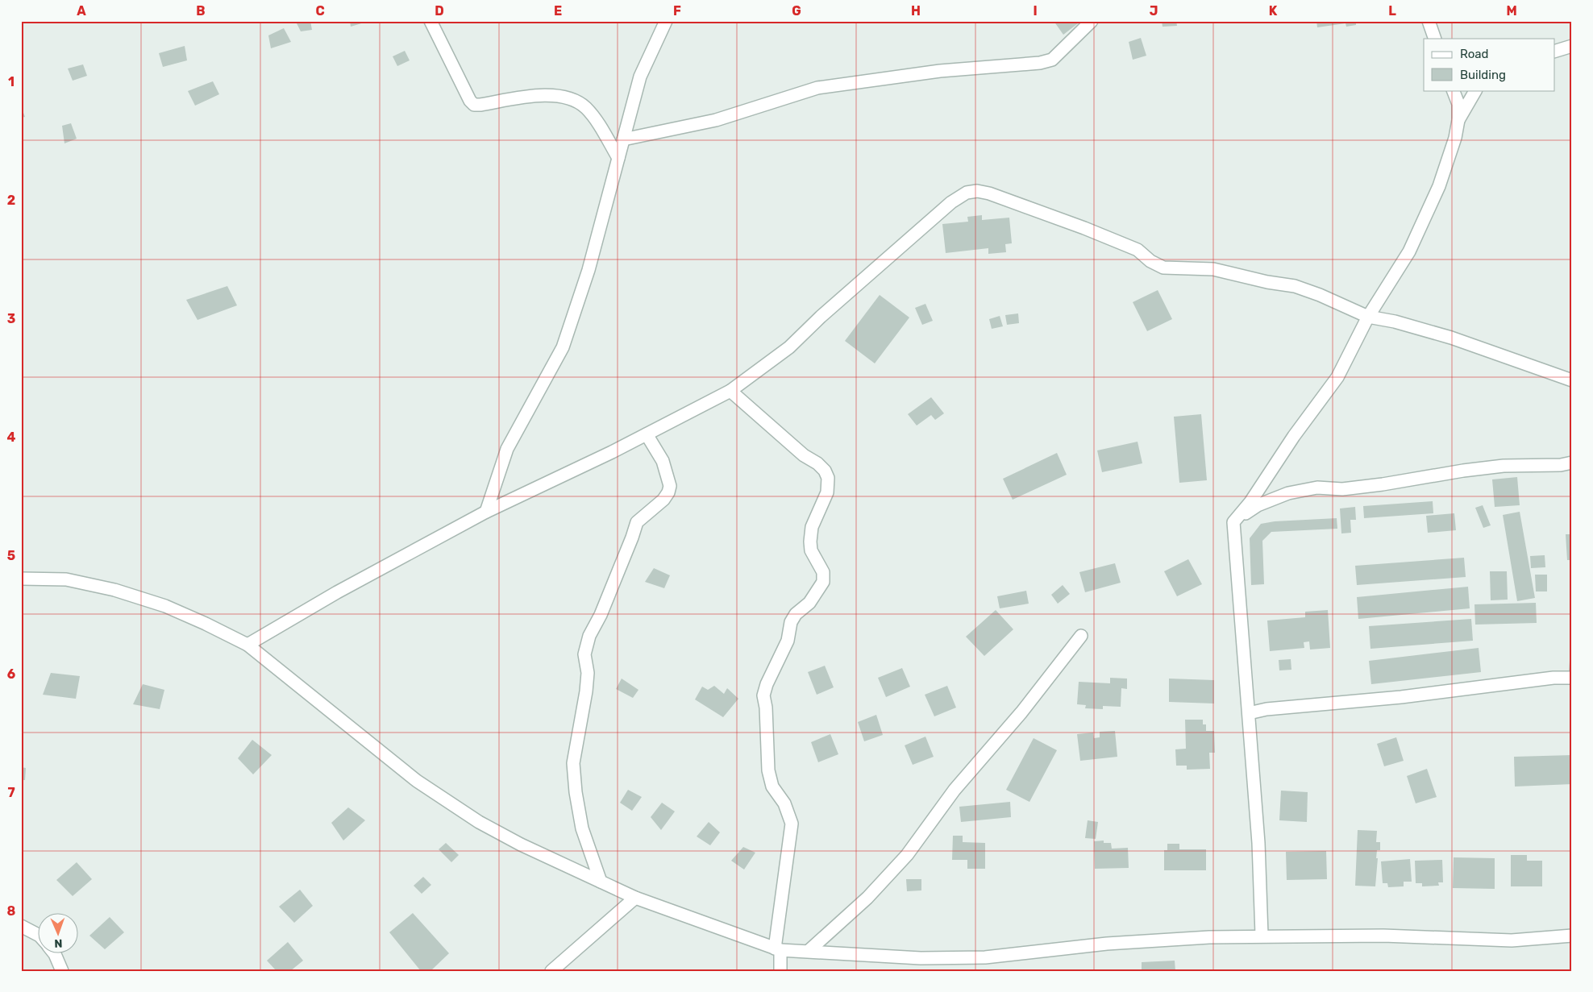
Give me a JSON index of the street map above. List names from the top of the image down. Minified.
{"legend":["Road","Building"],"north":"bottom","grid":{"columns":["A","B","C","D","E","F","G","H","I","J","K","L","M"],"rows":["1","2","3","4","5","6","7","8"]}}
